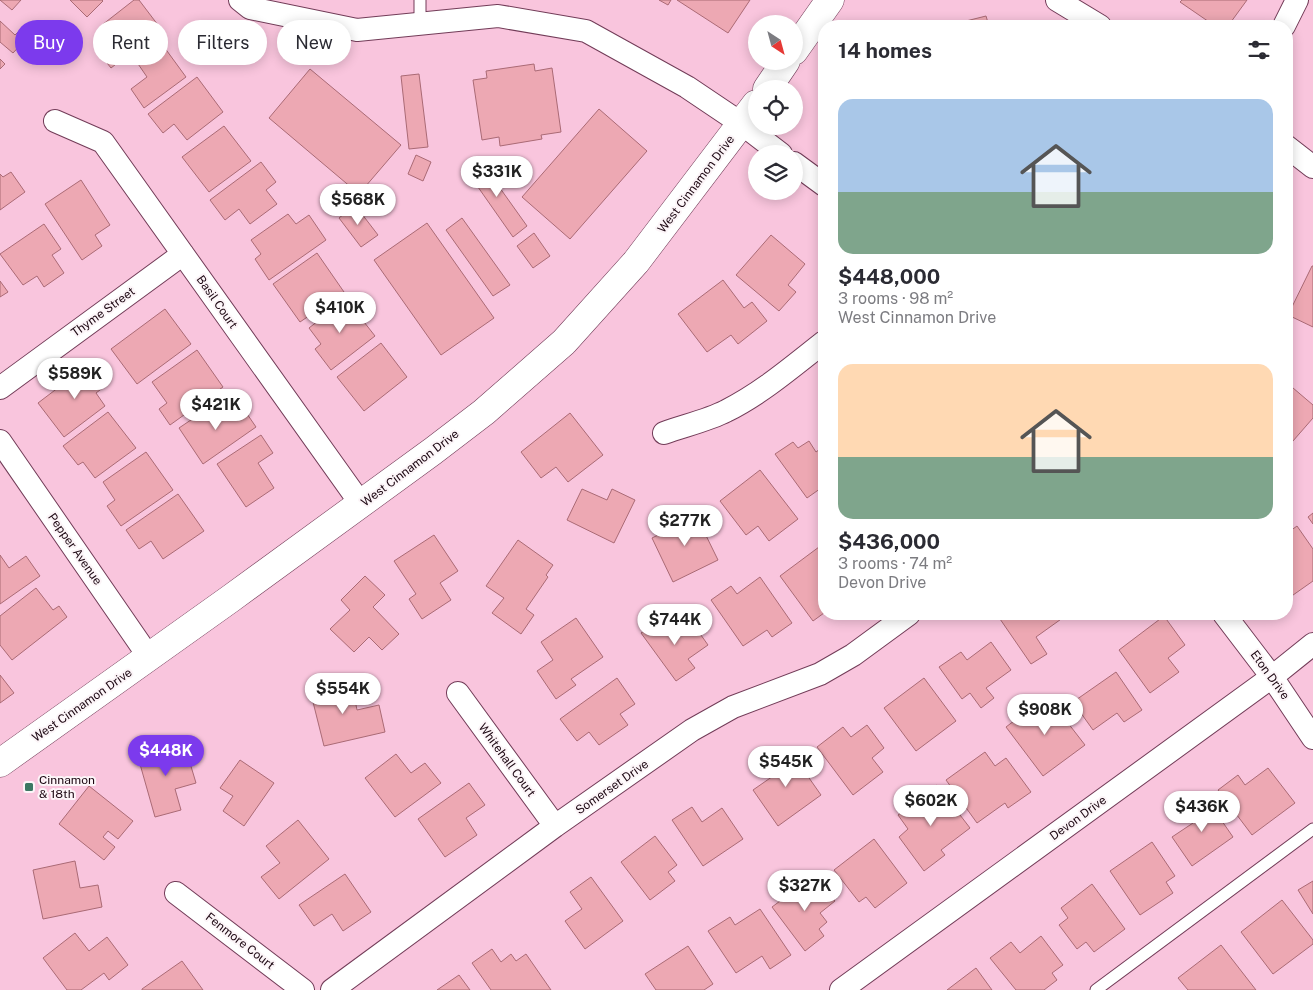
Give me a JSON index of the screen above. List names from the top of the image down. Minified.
{"streets":{"main road":["West Cinnamon Drive"],"street":["Basil Court","Thyme Street","Pepper Avenue","Eton Drive","Whitehall Court","Somerset Drive","Devon Drive","Fenmore Court"]},"crossings":[["West Cinnamon Drive","Basil Court"],["West Cinnamon Drive","Pepper Avenue"],["Basil Court","Thyme Street"],["Eton Drive","Devon Drive"],["Whitehall Court","Somerset Drive"]],"places":{"transit":["Cinnamon & 18th"]},"north":"bottom right","page":{"chip":["Buy","Rent","Filters","New"],"heading":"14 homes","list":[{"name":"$448,000","note":"3 rooms · 98 m² · West Cinnamon Drive"},{"name":"$436,000","note":"3 rooms · 74 m² · Devon Drive"}],"price":["$331K","$568K","$410K","$589K","$421K","$277K","$744K","$554K","$908K","$448K","$545K","$602K","$436K","$327K"]}}
